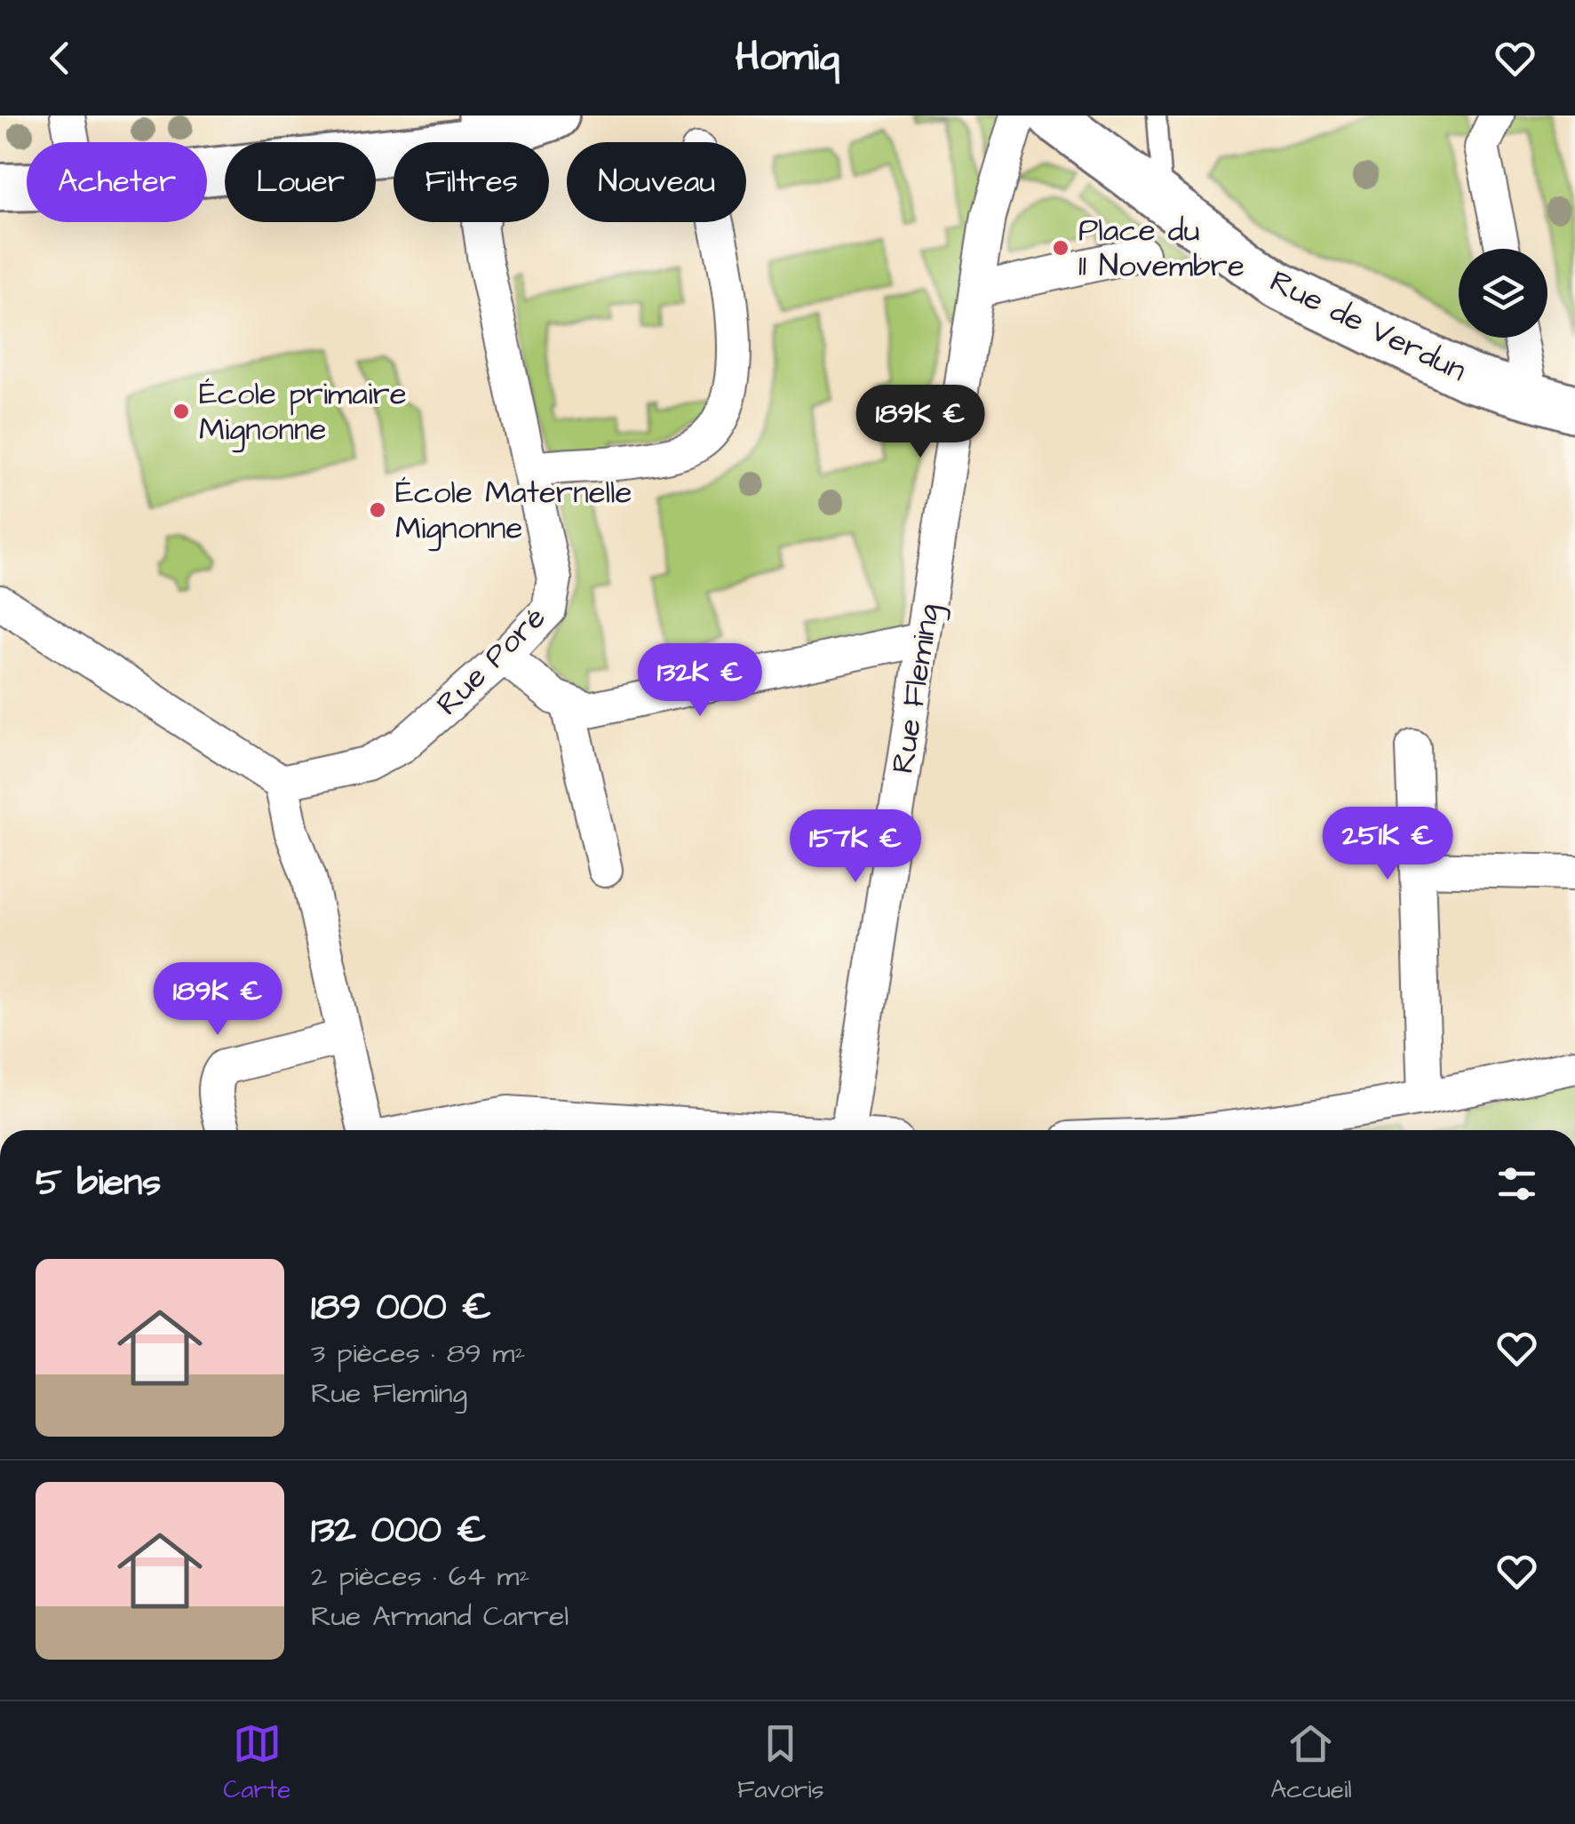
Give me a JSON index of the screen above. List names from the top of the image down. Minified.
{"streets":{"main road":["Rue de Verdun"],"street":["Rue Poré","Rue Fleming"]},"places":["Place du 11 Novembre","École primaire Mignonne","École Maternelle Mignonne"],"page":{"header":"Homiq","chip":["Acheter","Louer","Filtres","Nouveau"],"price":["189K €","132K €","251K €","157K €","189K €"],"heading":"5 biens","list":[{"name":"189 000 €","note":"3 pièces · 89 m² · Rue Fleming"},{"name":"132 000 €","note":"2 pièces · 64 m² · Rue Armand Carrel"}],"tabs":["Carte","Favoris","Accueil"]}}
